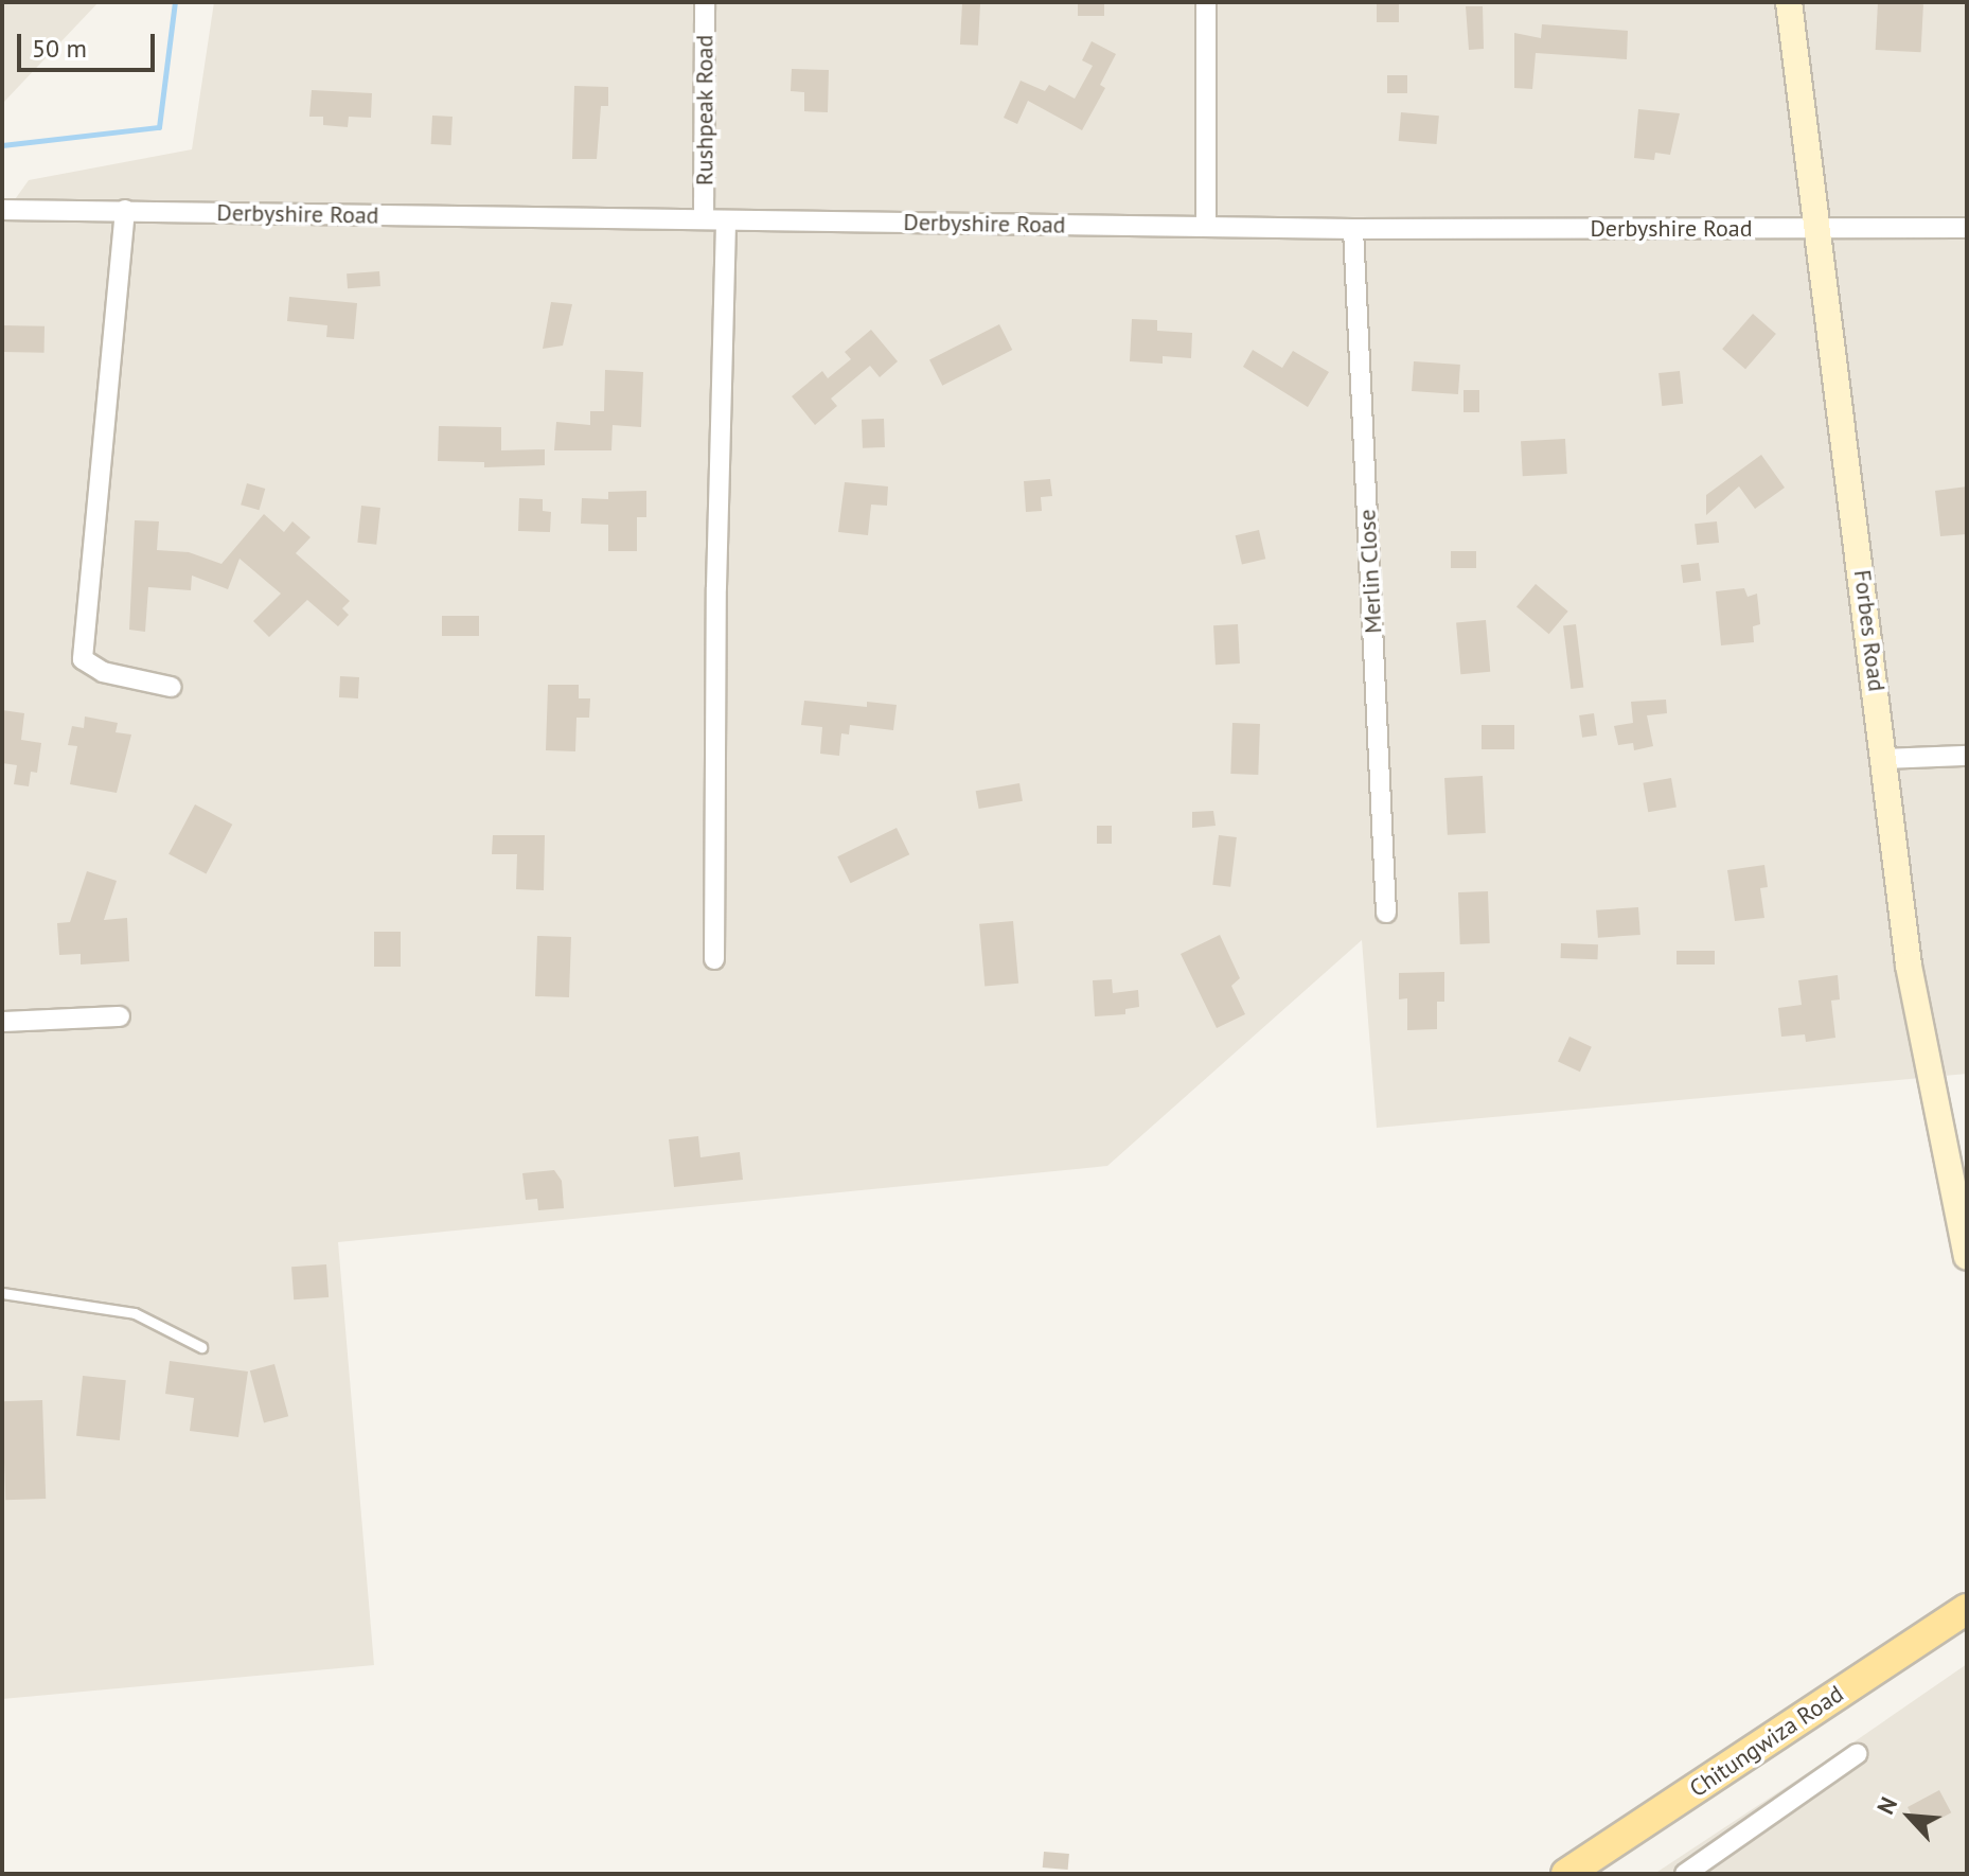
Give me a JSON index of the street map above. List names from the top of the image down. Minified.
{"streets":{"main road":["Forbes Road","Chitungwiza Road"],"street":["Rushpeak Road","Derbyshire Road","Merlin Close"]},"crossings":[["Rushpeak Road","Derbyshire Road"],["Derbyshire Road","Merlin Close"],["Derbyshire Road","Forbes Road"]],"scale_bar":"50 m","north":"top left"}
